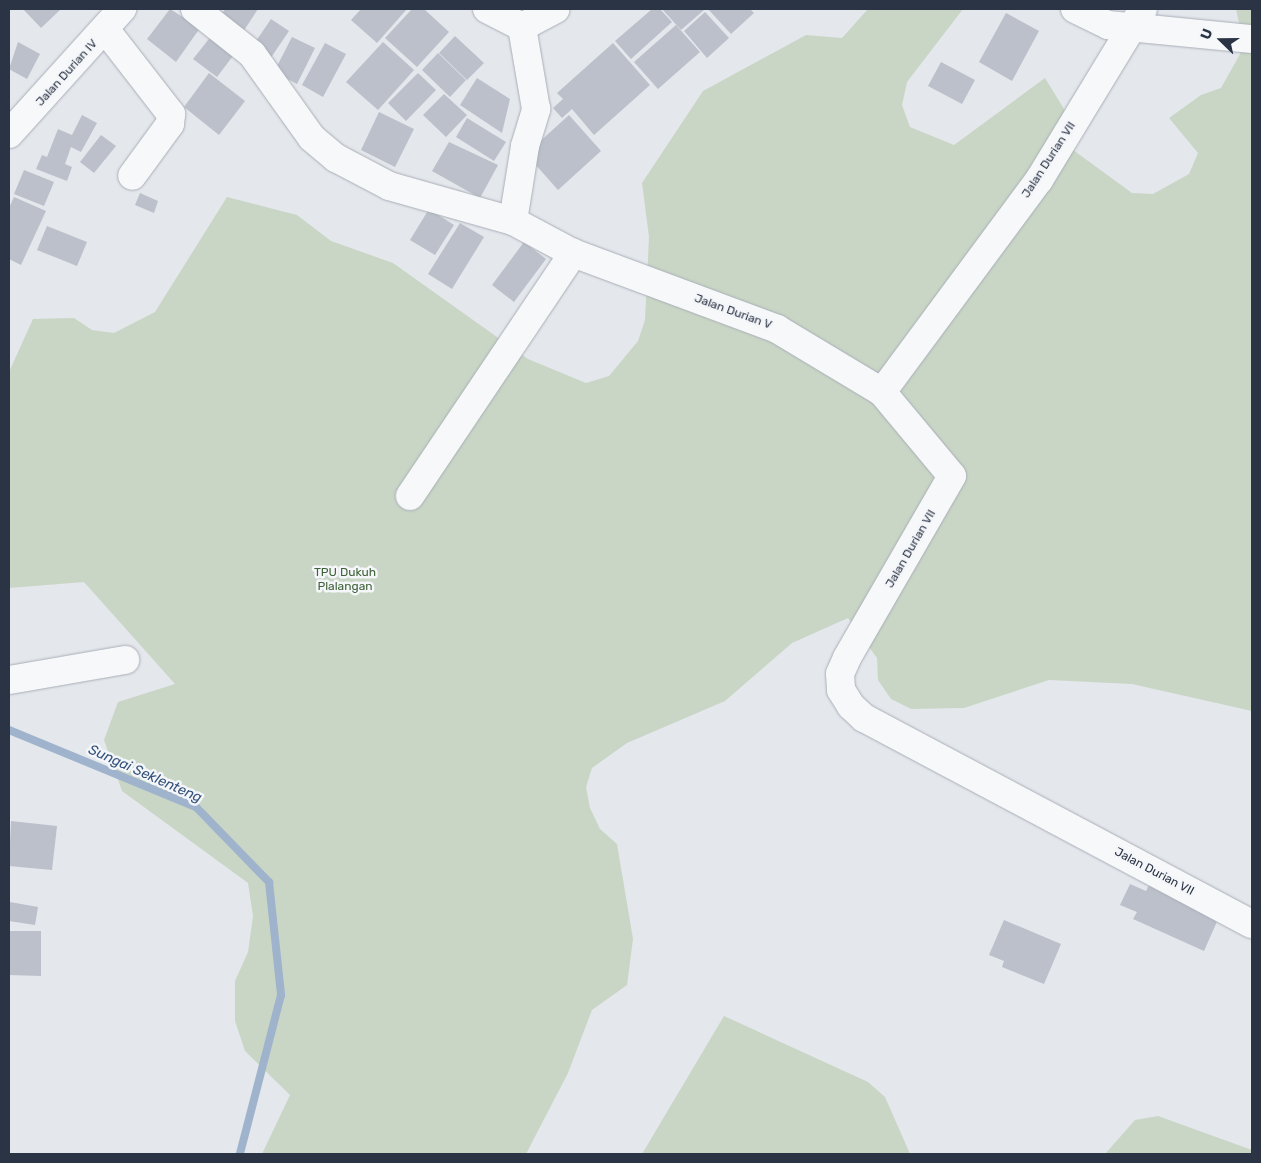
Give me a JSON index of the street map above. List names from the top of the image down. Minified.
{"streets":{"street":["Jalan Durian IV","Jalan Durian VII","Jalan Durian V"]},"crossings":[["Jalan Durian VII","Jalan Durian V"]],"water":["Sungai Seklenteng"],"parks":["TPU Dukuh Plalangan"],"north":"left"}
